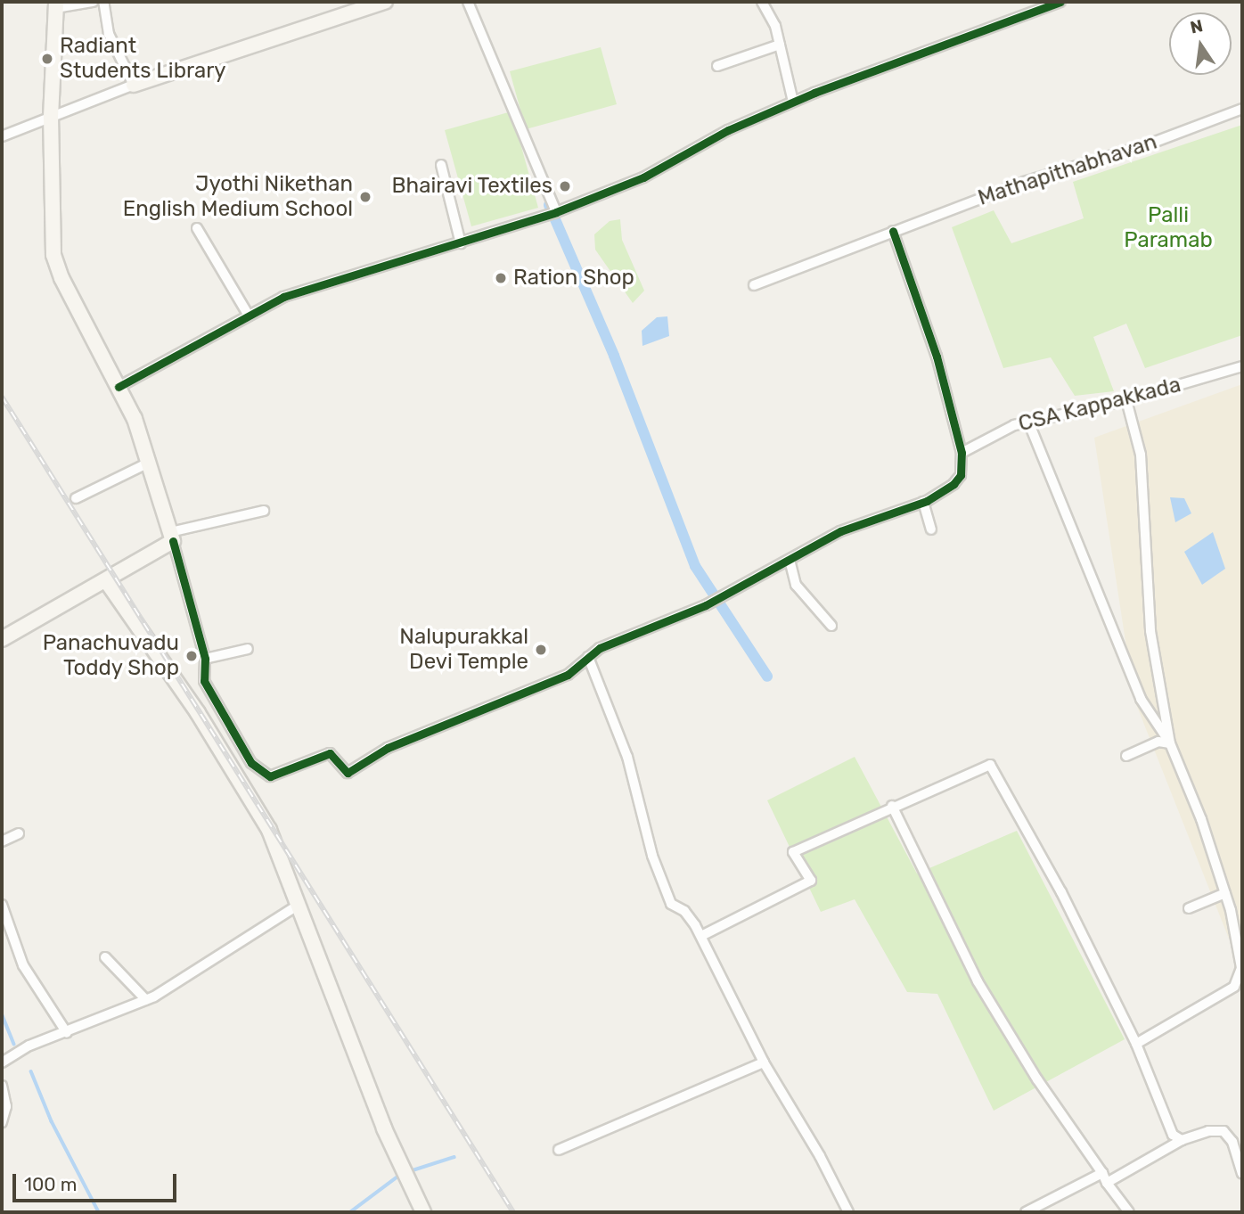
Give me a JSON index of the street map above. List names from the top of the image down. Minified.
{"streets":{"street":["Mathapithabhavan","CSA Kappakkada"]},"parks":["Palli Paramab"],"places":["Radiant Students Library","Bhairavi Textiles","Jyothi Nikethan English Medium School","Ration Shop","Nalupurakkal Devi Temple","Panachuvadu Toddy Shop"],"scale_bar":"100 m","north":"top"}
